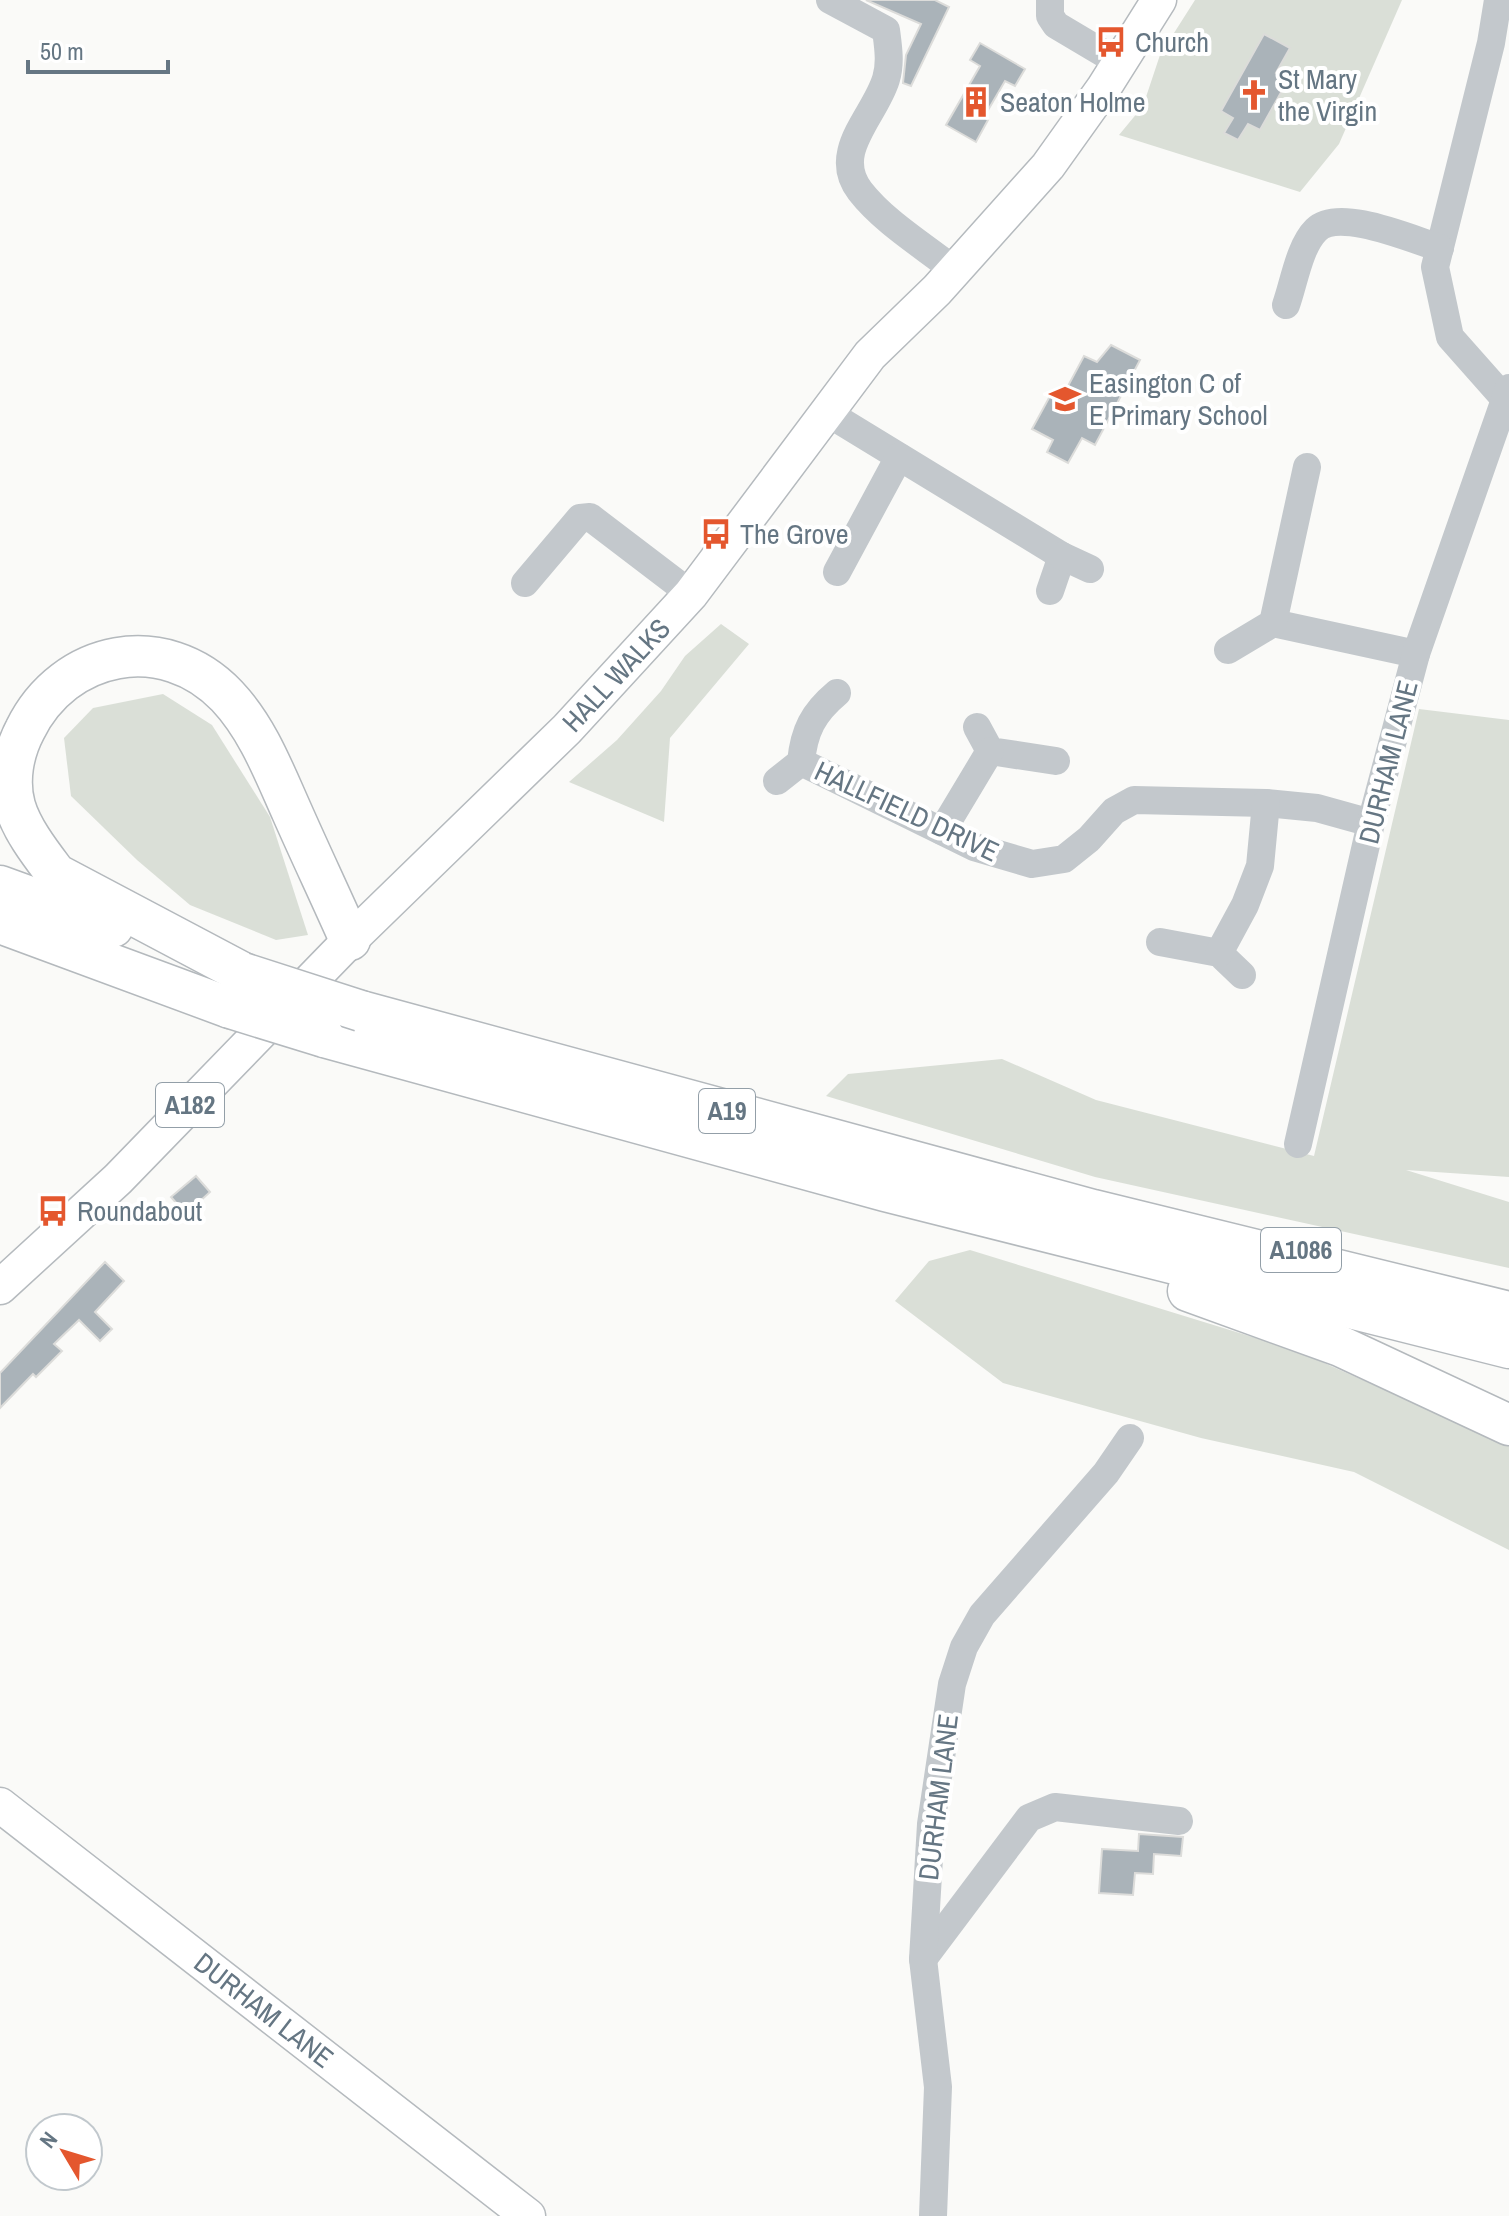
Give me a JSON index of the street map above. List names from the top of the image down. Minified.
{"streets":{"highway":["A19","A1086"],"main road":["HALL WALKS","DURHAM LANE","A182"],"street":["HALLFIELD DRIVE"]},"crossings":[["DURHAM LANE","HALLFIELD DRIVE"],["A19","A1086"]],"places":{"bus stop":["Church","The Grove","Roundabout"],"church":["St Mary the Virgin"],"building":["Seaton Holme"],"school or university":["Easington C of E Primary School"]},"scale_bar":"50 m","north":"top left"}
